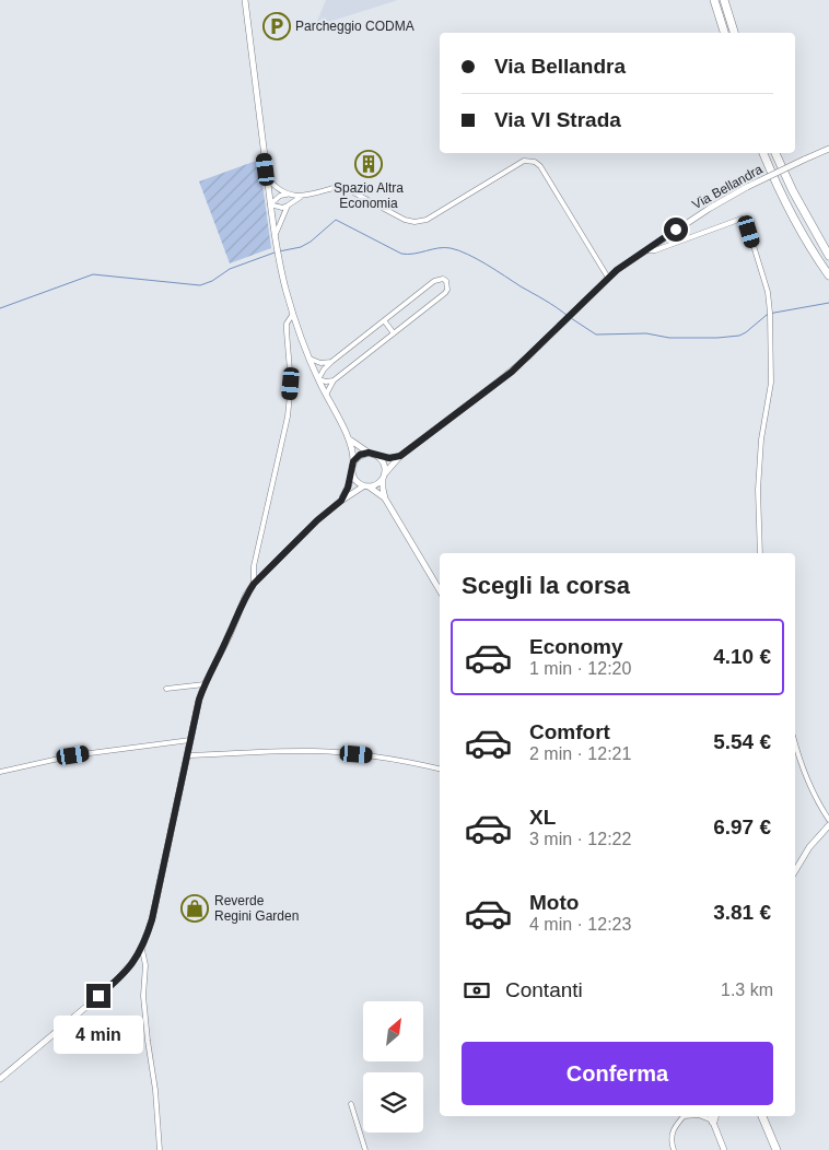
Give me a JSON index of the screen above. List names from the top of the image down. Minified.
{"streets":{"main road":["Via Bellandra"]},"places":{"parking":["Parcheggio CODMA"],"building":["Spazio Altra Economia"],"shop":["Reverde Regini Garden"]},"north":"top right","page":{"banner":["Via Bellandra","Via VI Strada"],"heading":"Scegli la corsa","list":[{"name":"Economy","note":"1 min · 12:20","value":"4.10 €"},{"name":"Comfort","note":"2 min · 12:21","value":"5.54 €"},{"name":"XL","note":"3 min · 12:22","value":"6.97 €"},{"name":"Moto","note":"4 min · 12:23","value":"3.81 €"}],"pay":["Contanti","1.3 km"],"bubble":"4 min","buttons":"Conferma"}}
